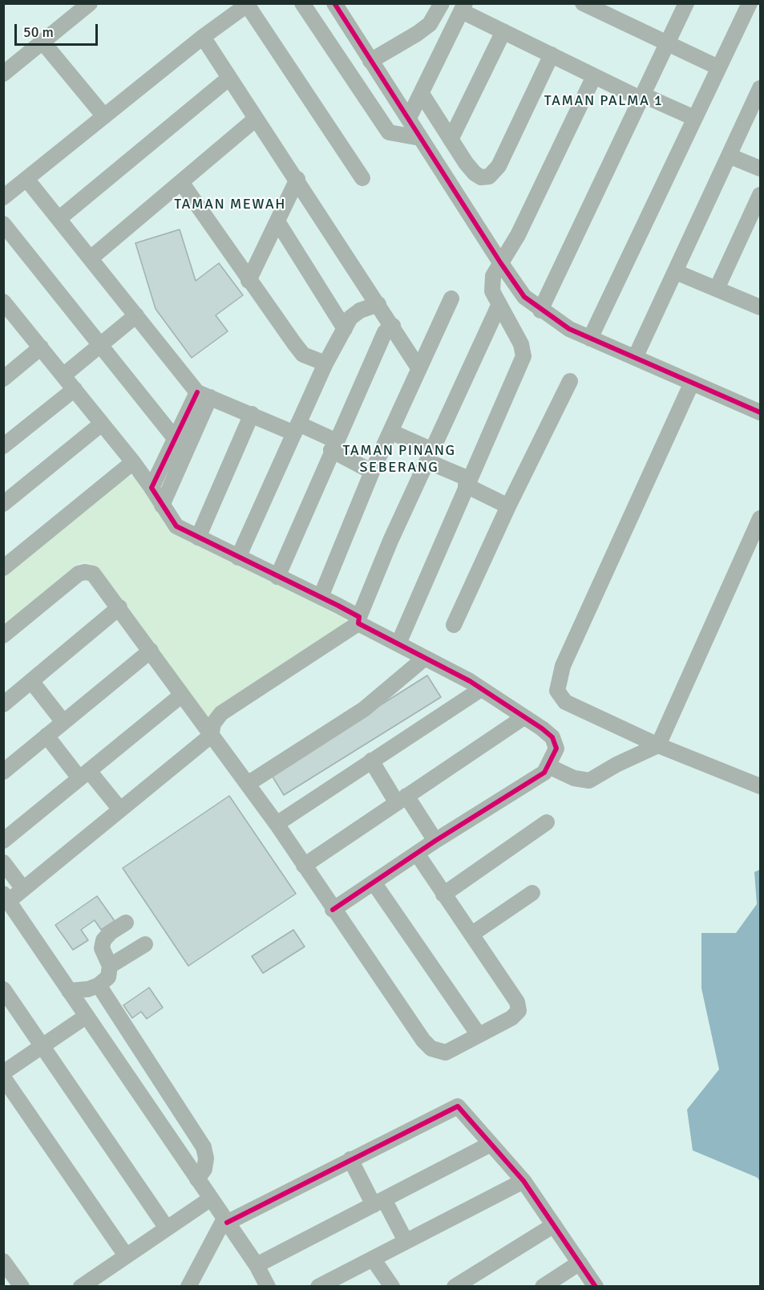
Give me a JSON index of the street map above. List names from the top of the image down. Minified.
{"districts":["TAMAN PALMA 1","TAMAN MEWAH","TAMAN PINANG SEBERANG"],"scale_bar":"50 m"}
